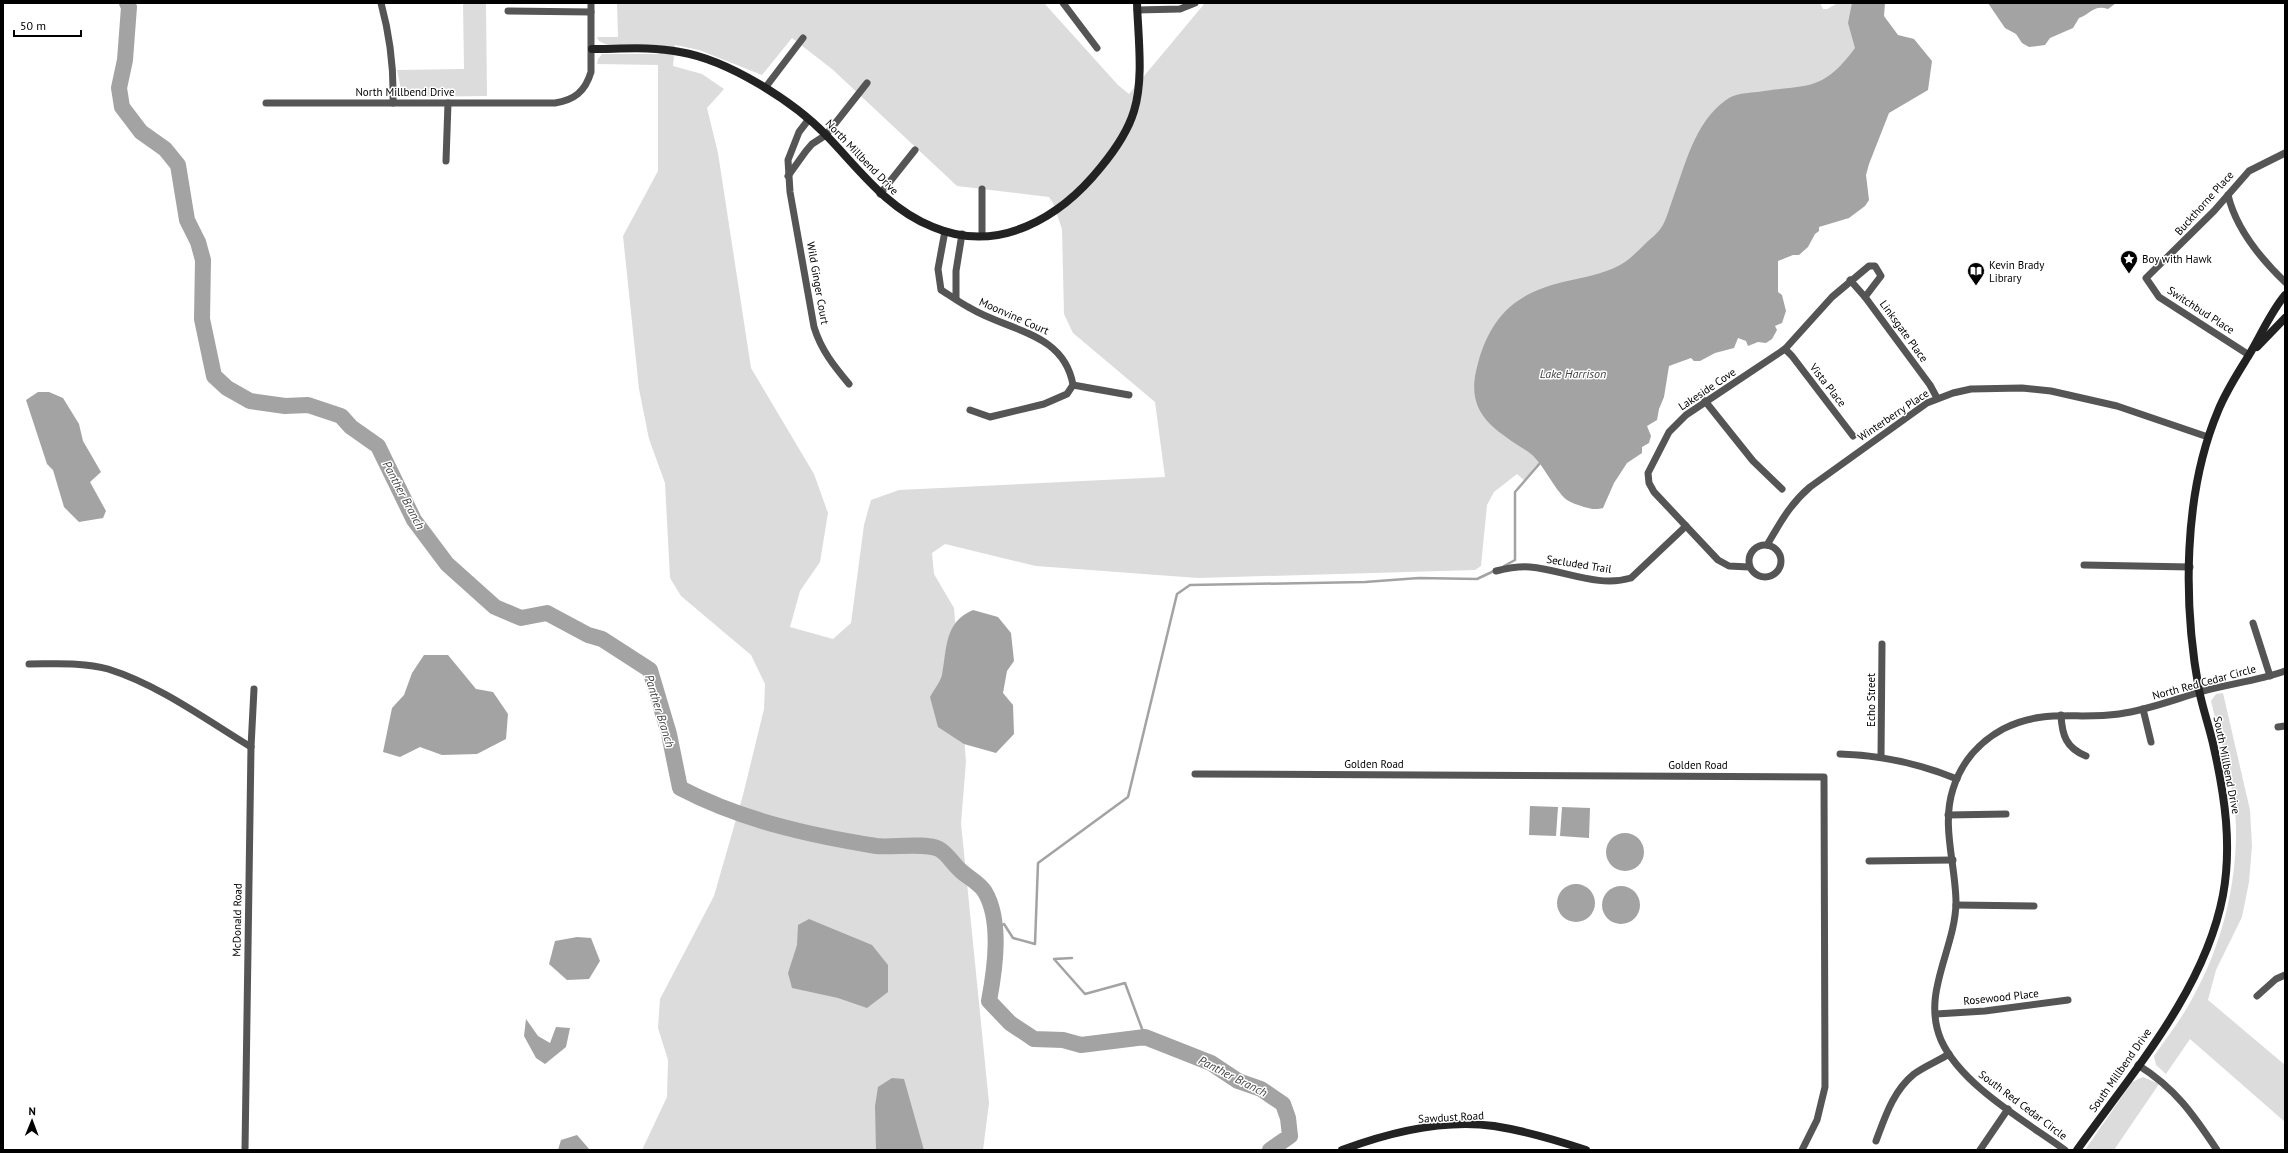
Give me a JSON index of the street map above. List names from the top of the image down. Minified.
{"streets":{"street":["North Millbend Drive","Buckthorne Place","Wild Ginger Court","Switchbud Place","Moonvine Court","Linksgate Place","Vista Place","Lakeside Cove","Winterberry Place","Secluded Trail","North Red Cedar Circle","Echo Street","Golden Road","South Millbend Drive","McDonald Road","Rosewood Place","South Red Cedar Circle","Sawdust Road"]},"crossings":[["North Millbend Drive","Wild Ginger Court"],["North Millbend Drive","Moonvine Court"],["Buckthorne Place","Switchbud Place"],["Switchbud Place","South Millbend Drive"],["Linksgate Place","Lakeside Cove"],["Linksgate Place","Winterberry Place"],["Vista Place","Lakeside Cove"],["Lakeside Cove","Winterberry Place"],["Lakeside Cove","Secluded Trail"],["Winterberry Place","South Millbend Drive"],["North Red Cedar Circle","South Millbend Drive"],["North Red Cedar Circle","South Red Cedar Circle"],["Rosewood Place","South Red Cedar Circle"]],"water":["Lake Harrison","Panther Branch"],"places":{"place":["Boy with Hawk"],"library":["Kevin Brady Library"]},"scale_bar":"50 m","north":"top"}
